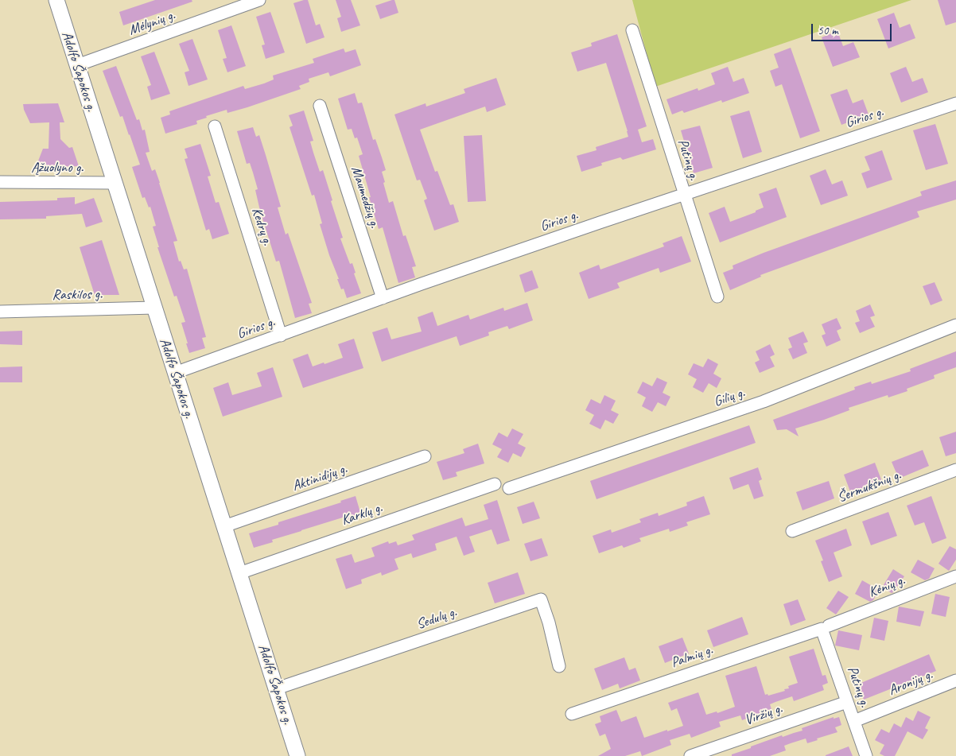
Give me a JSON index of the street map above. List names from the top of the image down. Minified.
{"streets":{"street":["Mėlynių g.","Adolfo Šapokos g.","Girios g.","Putinų g.","Ąžuolyno g.","Maumedžių g.","Kedrų g.","Raskilos g.","Gilių g.","Aktinidijų g.","Šermukšnių g.","Karklų g.","Kėnių g.","Sedulų g.","Palmių g.","Aronijų g.","Viržių g."]},"crossings":[["Mėlynių g.","Adolfo Šapokos g."],["Adolfo Šapokos g.","Girios g."],["Adolfo Šapokos g.","Ąžuolyno g."],["Adolfo Šapokos g.","Raskilos g."],["Adolfo Šapokos g.","Aktinidijų g."],["Adolfo Šapokos g.","Karklų g."],["Adolfo Šapokos g.","Sedulų g."],["Girios g.","Putinų g."],["Girios g.","Maumedžių g."],["Girios g.","Kedrų g."],["Putinų g.","Kėnių g."],["Putinų g.","Palmių g."],["Putinų g.","Aronijų g."],["Putinų g.","Viržių g."],["Kėnių g.","Palmių g."]],"scale_bar":"50 m"}
